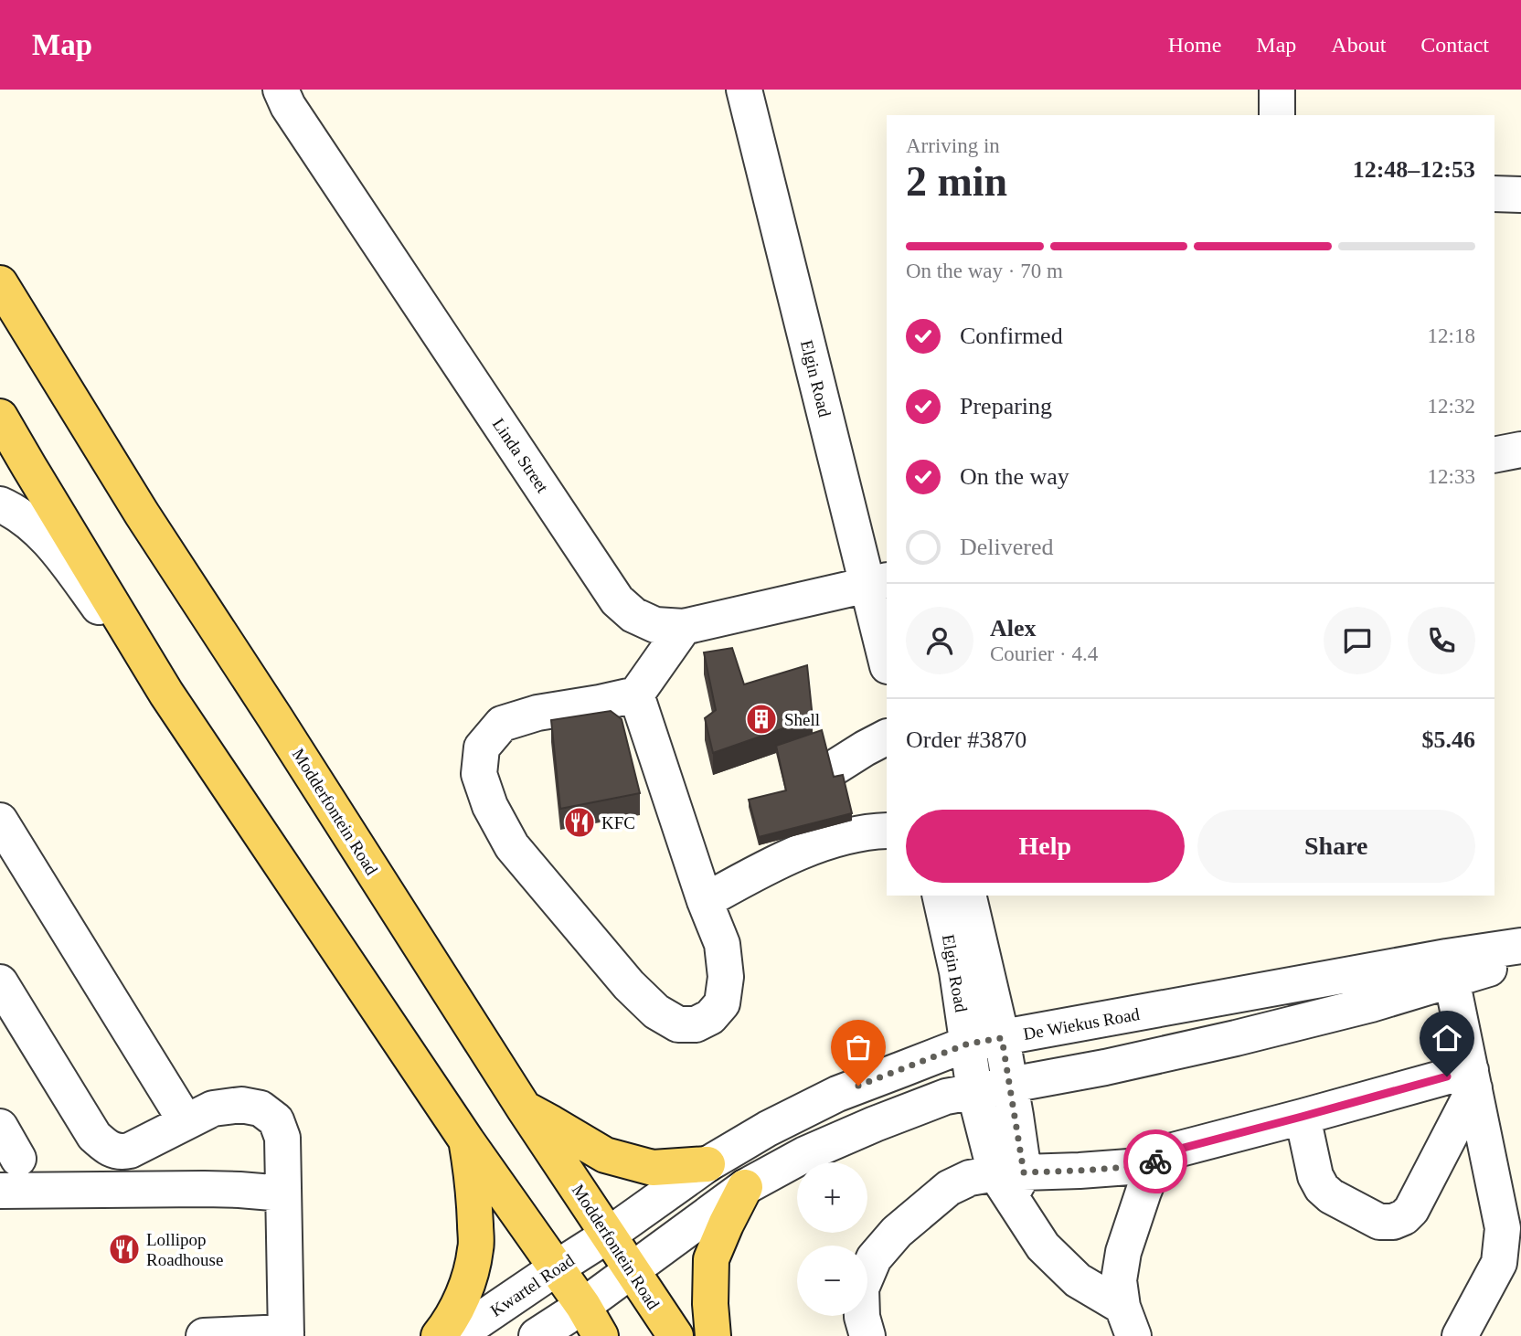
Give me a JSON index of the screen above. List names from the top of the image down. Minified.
{"streets":{"main road":["Modderfontein Road"],"street":["Elgin Road","Linda Street","De Wiekus Road","Kwartel Road"]},"crossings":[["Elgin Road","Linda Street"],["Elgin Road","De Wiekus Road"],["Modderfontein Road","De Wiekus Road"],["Modderfontein Road","Kwartel Road"],["De Wiekus Road","Kwartel Road"]],"places":{"building":["Shell"],"restaurant":["KFC","Lollipop Roadhouse"]},"page":{"header":"Map","nav":["Home","Map","About","Contact"],"heading":["2 min","Arriving in","12:48–12:53"],"panel":["Alex","Courier · 4.4","Order #3870","$5.46"],"bar":"On the way · 70 m","list":[["Confirmed","12:18"],["Preparing","12:32"],["On the way","12:33"],"Delivered"],"buttons":["Help","Share"],"map_buttons":["+","−"]}}
